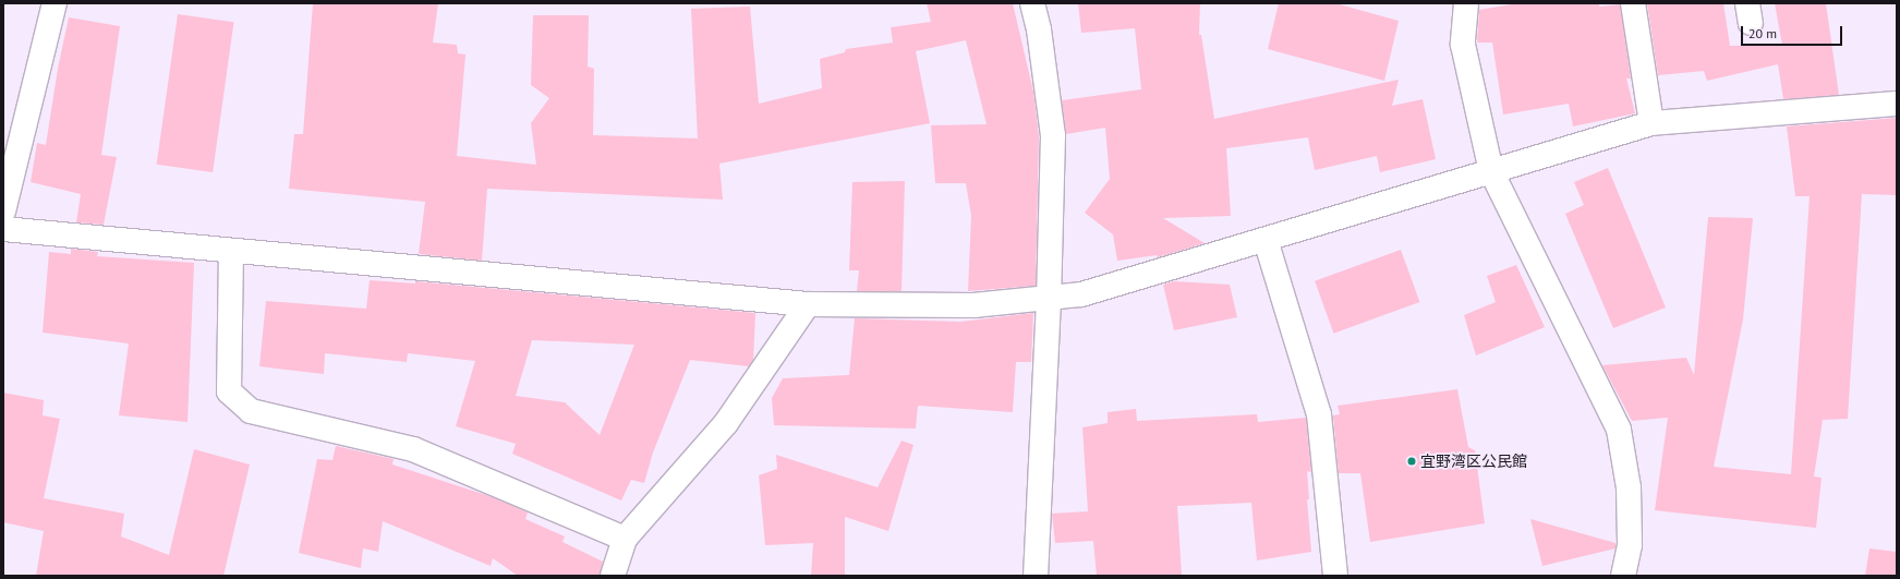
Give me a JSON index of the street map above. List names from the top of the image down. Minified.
{"places":["宜野湾区公民館"],"scale_bar":"20 m"}
